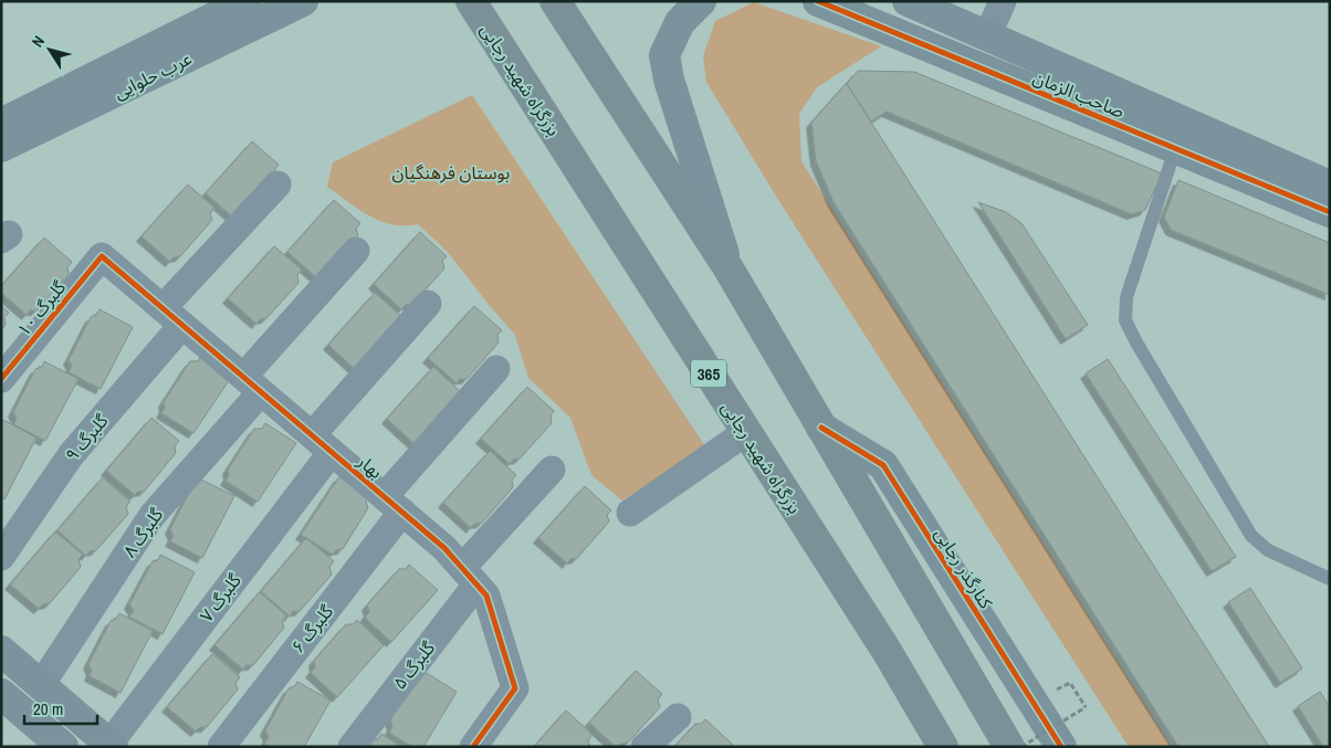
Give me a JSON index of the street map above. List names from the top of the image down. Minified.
{"streets":{"highway":["بزرگراه شهید رجایی","365"],"street":["عرب حلوایی","صاحب الزمان","گلبرگ ۱۰","گلبرگ ۹","بهار","گلبرگ ۸","کنارگذر رجایی","گلبرگ ۷","گلبرگ ۶","گلبرگ ۵"]},"crossings":[["گلبرگ ۱۰","بهار"],["گلبرگ ۹","بهار"],["بهار","گلبرگ ۸"],["بهار","گلبرگ ۷"],["بهار","گلبرگ ۶"],["بهار","گلبرگ ۵"]],"parks":["بوستان فرهنگیان"],"scale_bar":"20 m","north":"top left"}
